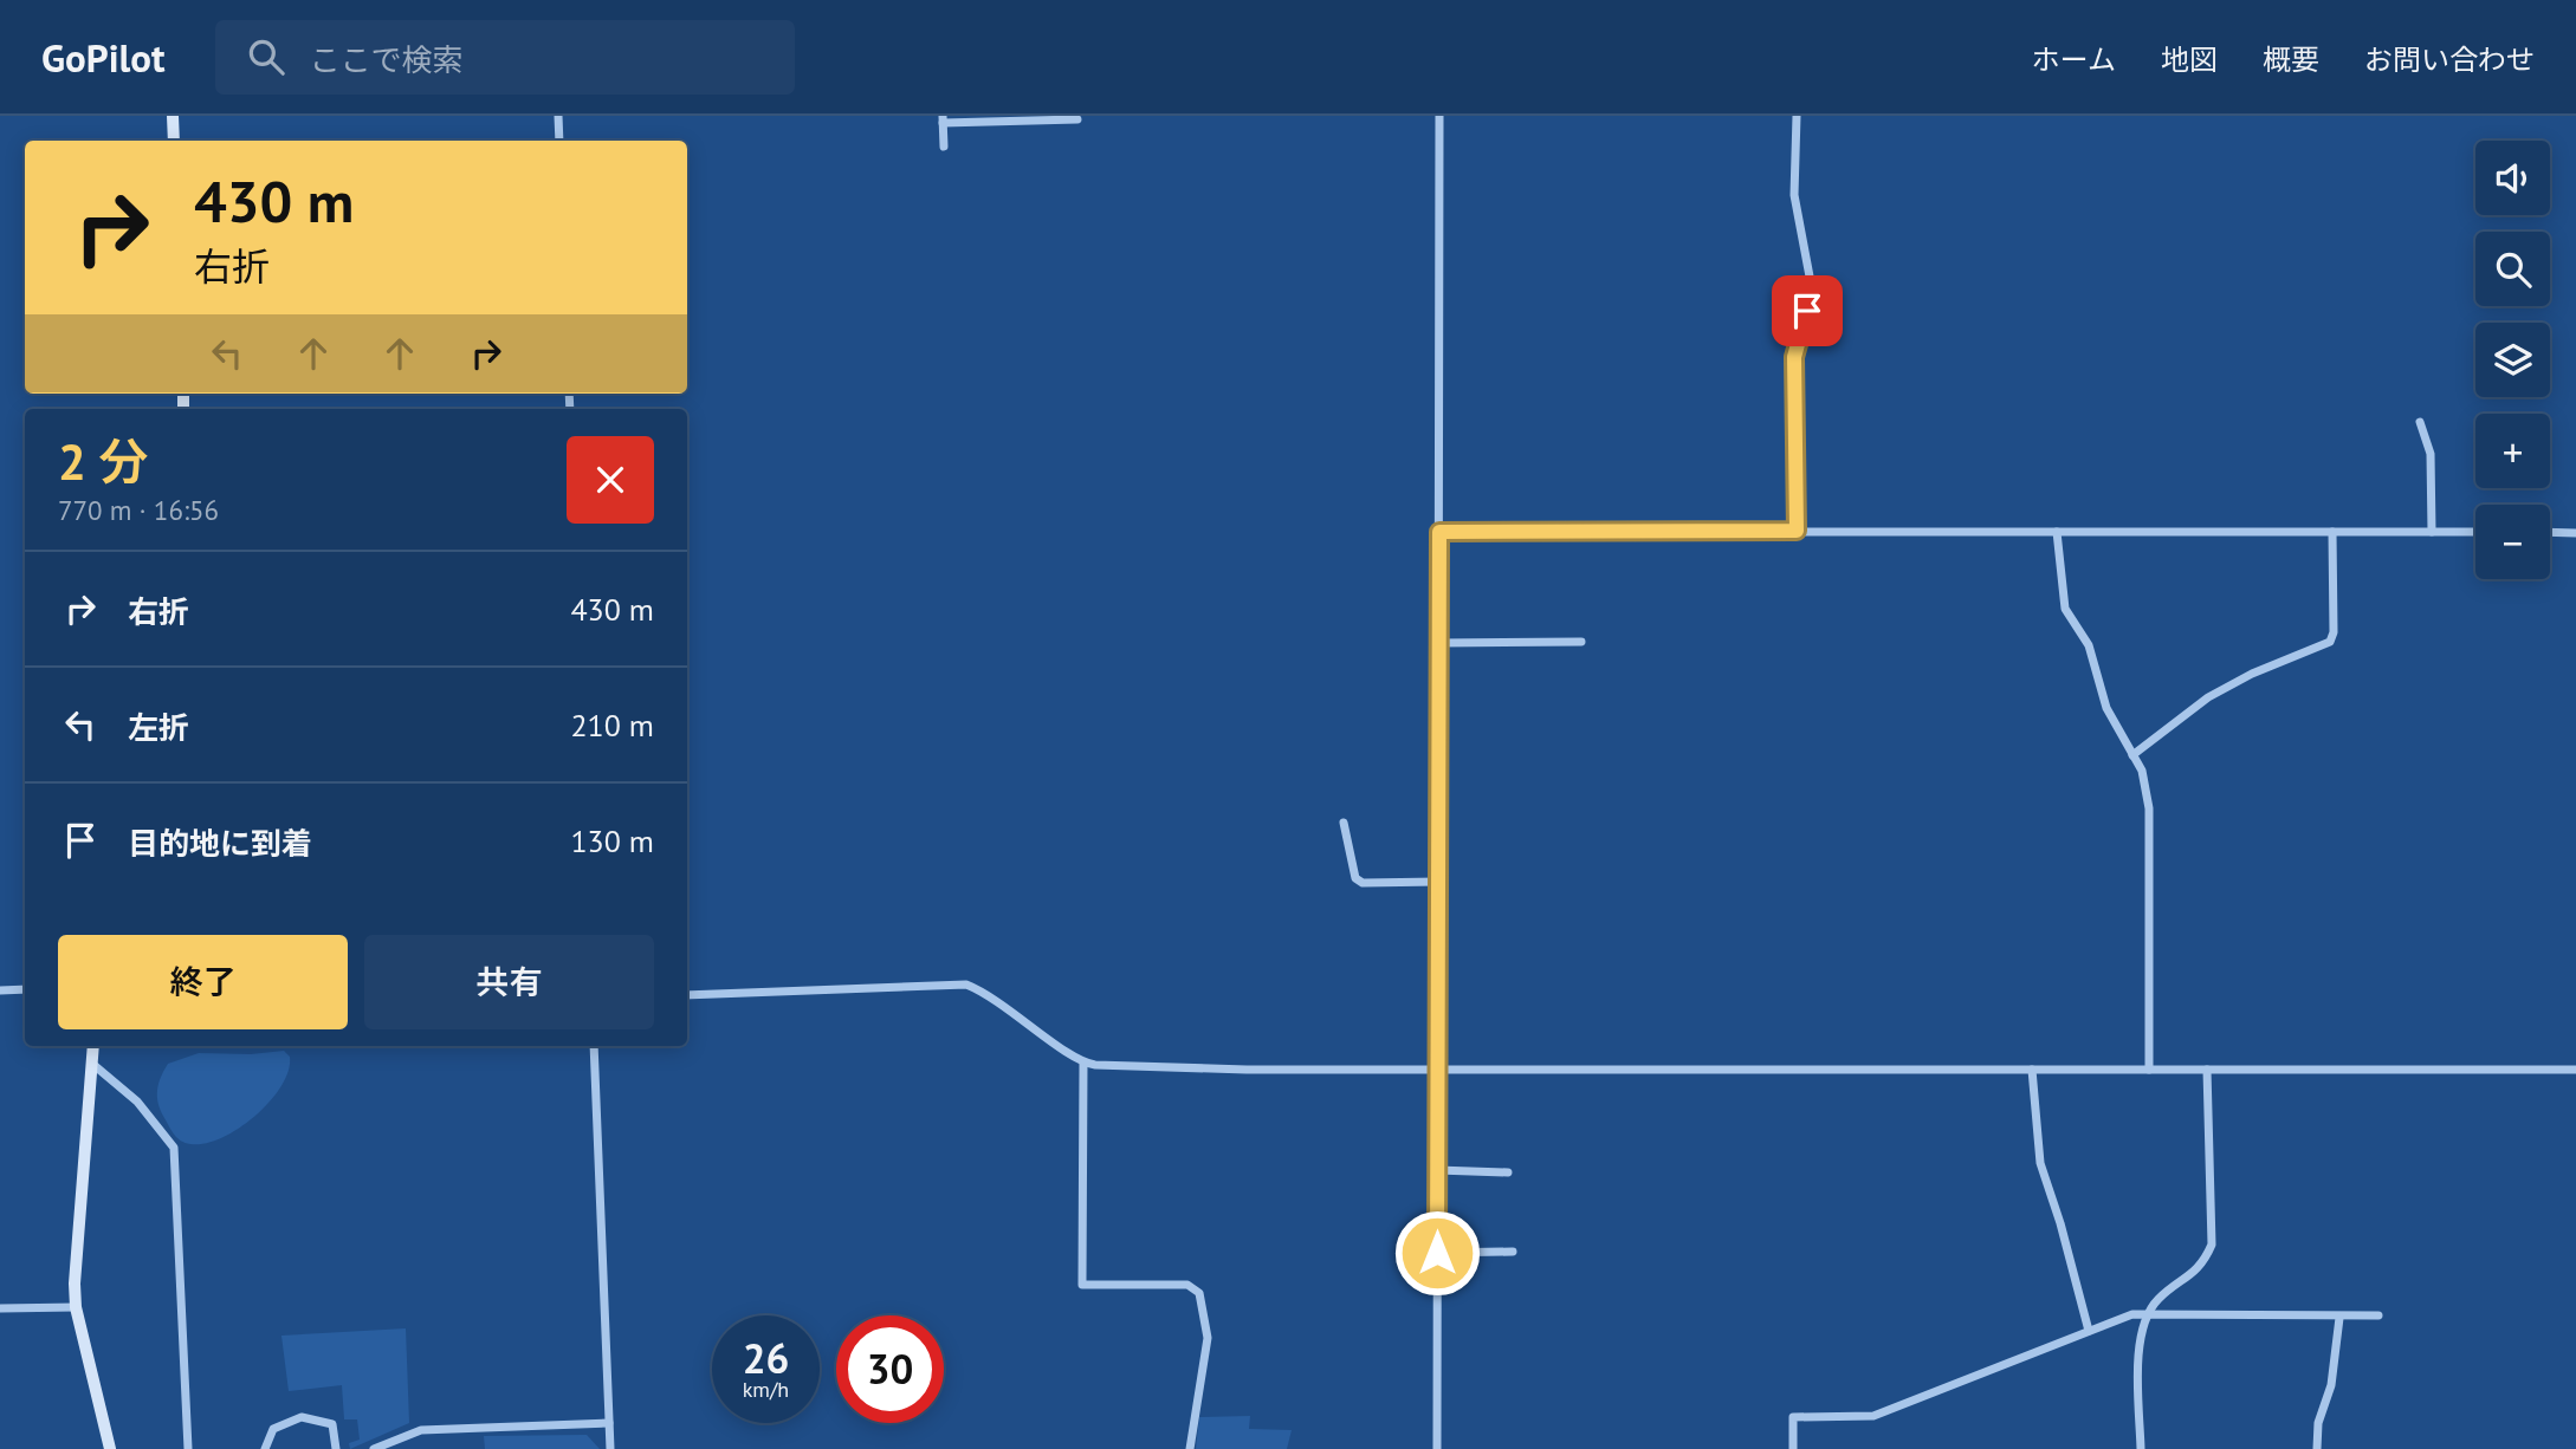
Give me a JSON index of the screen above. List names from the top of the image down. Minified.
{"page":{"header":"GoPilot","search":"ここで検索","nav":["ホーム","地図","概要","お問い合わせ"],"map_buttons":["+","−"],"turn":["430 m","右折"],"heading":["2 分","770 m · 16:56"],"list":[{"name":"右折","value":"430 m"},{"name":"左折","value":"210 m"},{"name":"目的地に到着","value":"130 m"}],"buttons":["終了","共有"],"speed":"26 km/h","limit":"30"}}
